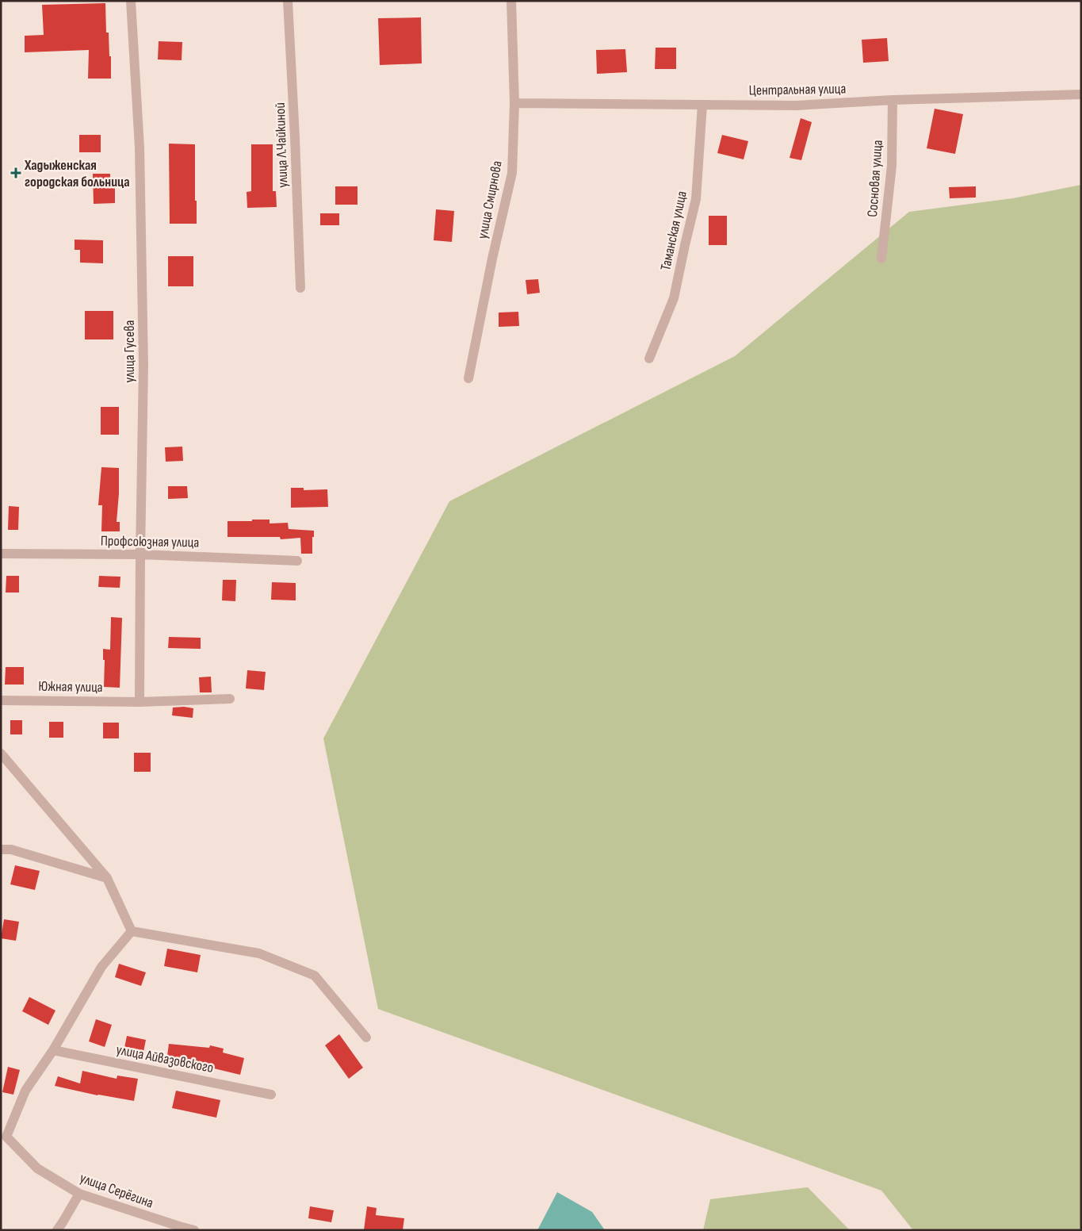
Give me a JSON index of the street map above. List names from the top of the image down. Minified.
{"streets":{"street":["Центральная улица","улица Л.Чайкиной","Сосновая улица","улица Смирнова","Таманская улица","улица Гусева","Профсоюзная улица","Южная улица","улица Айвазовского","улица Серёгина"]},"crossings":[["Центральная улица","Сосновая улица"],["Центральная улица","улица Смирнова"],["Центральная улица","Таманская улица"],["улица Гусева","Профсоюзная улица"],["улица Гусева","Южная улица"]],"places":{"health":["Хадыженская городская больница"]}}
